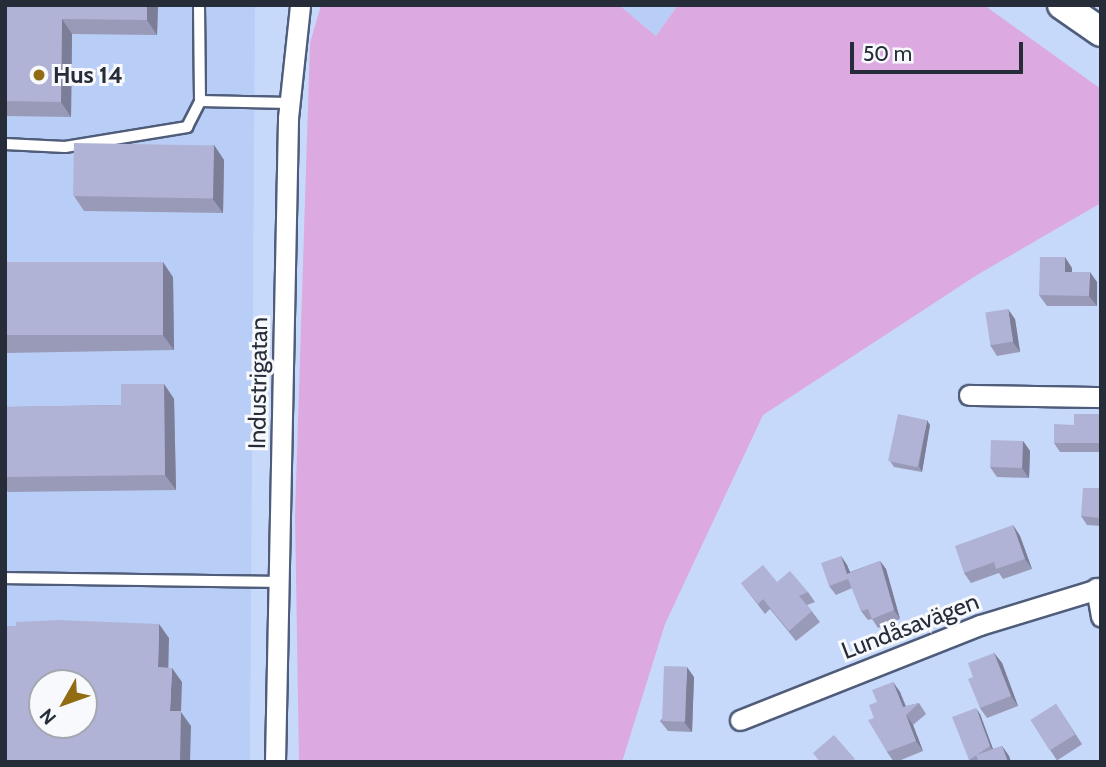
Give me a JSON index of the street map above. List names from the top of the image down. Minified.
{"streets":{"street":["Industrigatan","Lundåsavägen"]},"places":["Hus 14"],"scale_bar":"50 m","north":"bottom left"}
